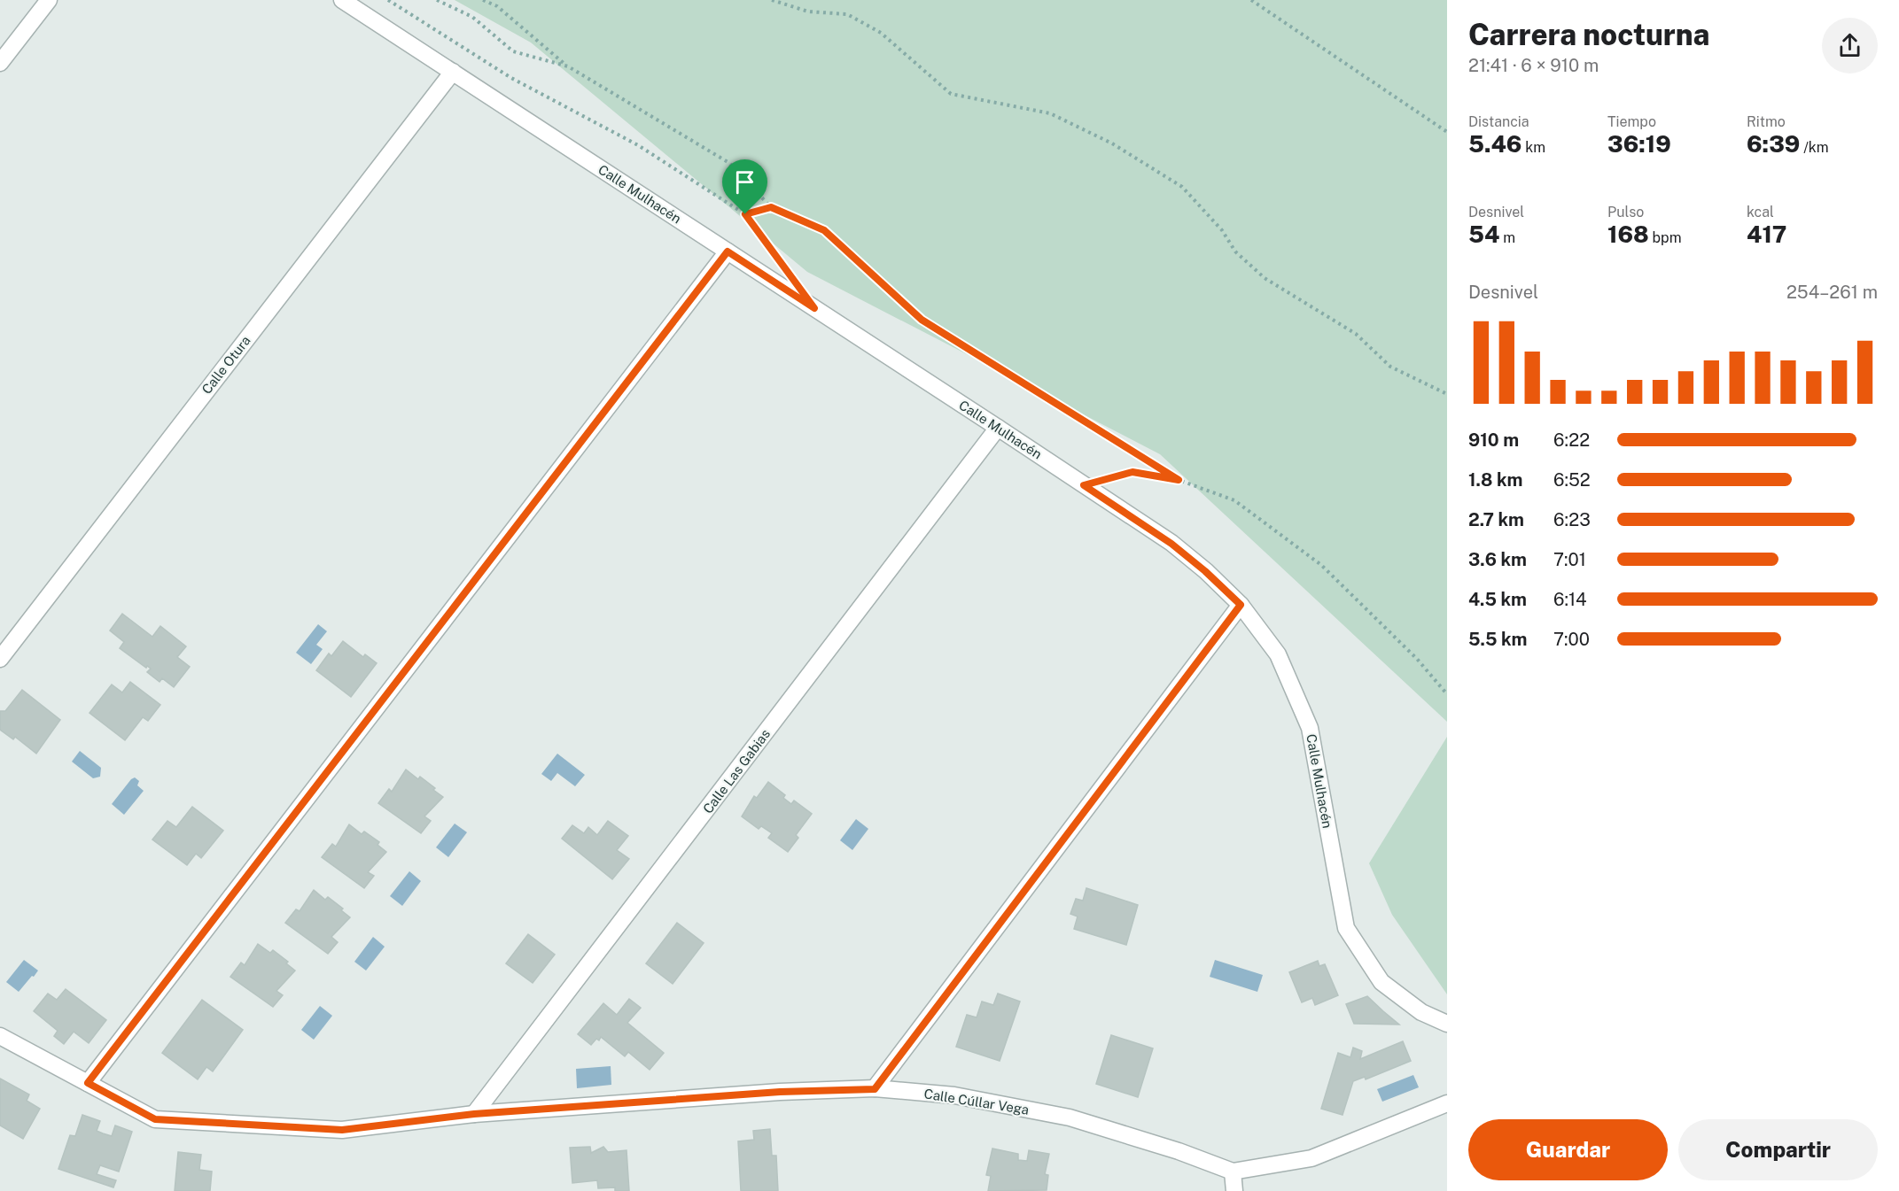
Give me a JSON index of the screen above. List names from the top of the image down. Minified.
{"streets":{"street":["Calle Mulhacén","Calle Otura","Calle Las Gabias","Calle Cúllar Vega"]},"crossings":[["Calle Mulhacén","Calle Otura"],["Calle Mulhacén","Calle Las Gabias"],["Calle Las Gabias","Calle Cúllar Vega"]],"page":{"heading":["Carrera nocturna","21:41 · 6 × 910 m"],"stats":[["Distancia","5.46 km"],["Tiempo","36:19"],["Ritmo","6:39 /km"],["Desnivel","54 m"],["Pulso","168 bpm"],["kcal","417"]],"chart":["Desnivel","254–261 m"],"list":[{"name":"910 m","note":"6:22"},{"name":"1.8 km","note":"6:52"},{"name":"2.7 km","note":"6:23"},{"name":"3.6 km","note":"7:01"},{"name":"4.5 km","note":"6:14"},{"name":"5.5 km","note":"7:00"}],"buttons":["Guardar","Compartir"]}}
